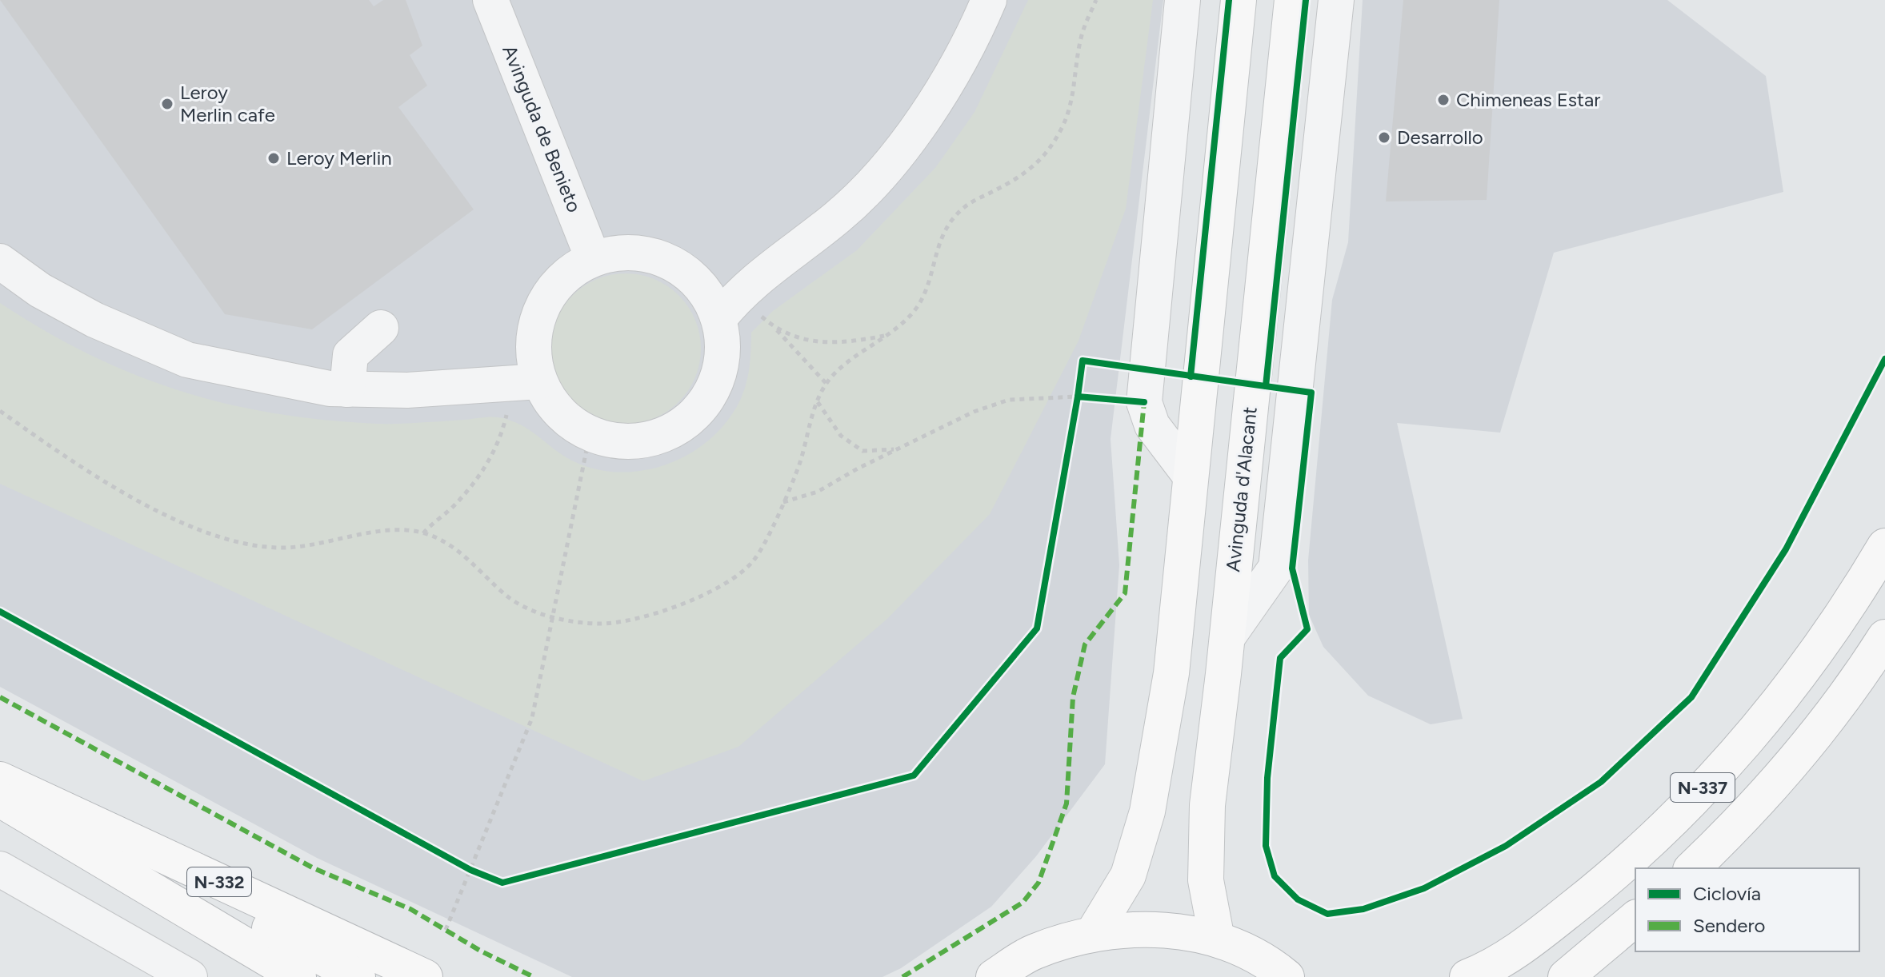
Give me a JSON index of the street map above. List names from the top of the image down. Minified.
{"streets":{"main road":["Avinguda d'Alacant","N-337","N-332"],"street":["Avinguda de Benieto"]},"places":["Chimeneas Estar","Leroy Merlin cafe","Desarrollo","Leroy Merlin"],"legend":["Ciclovía","Sendero"]}
